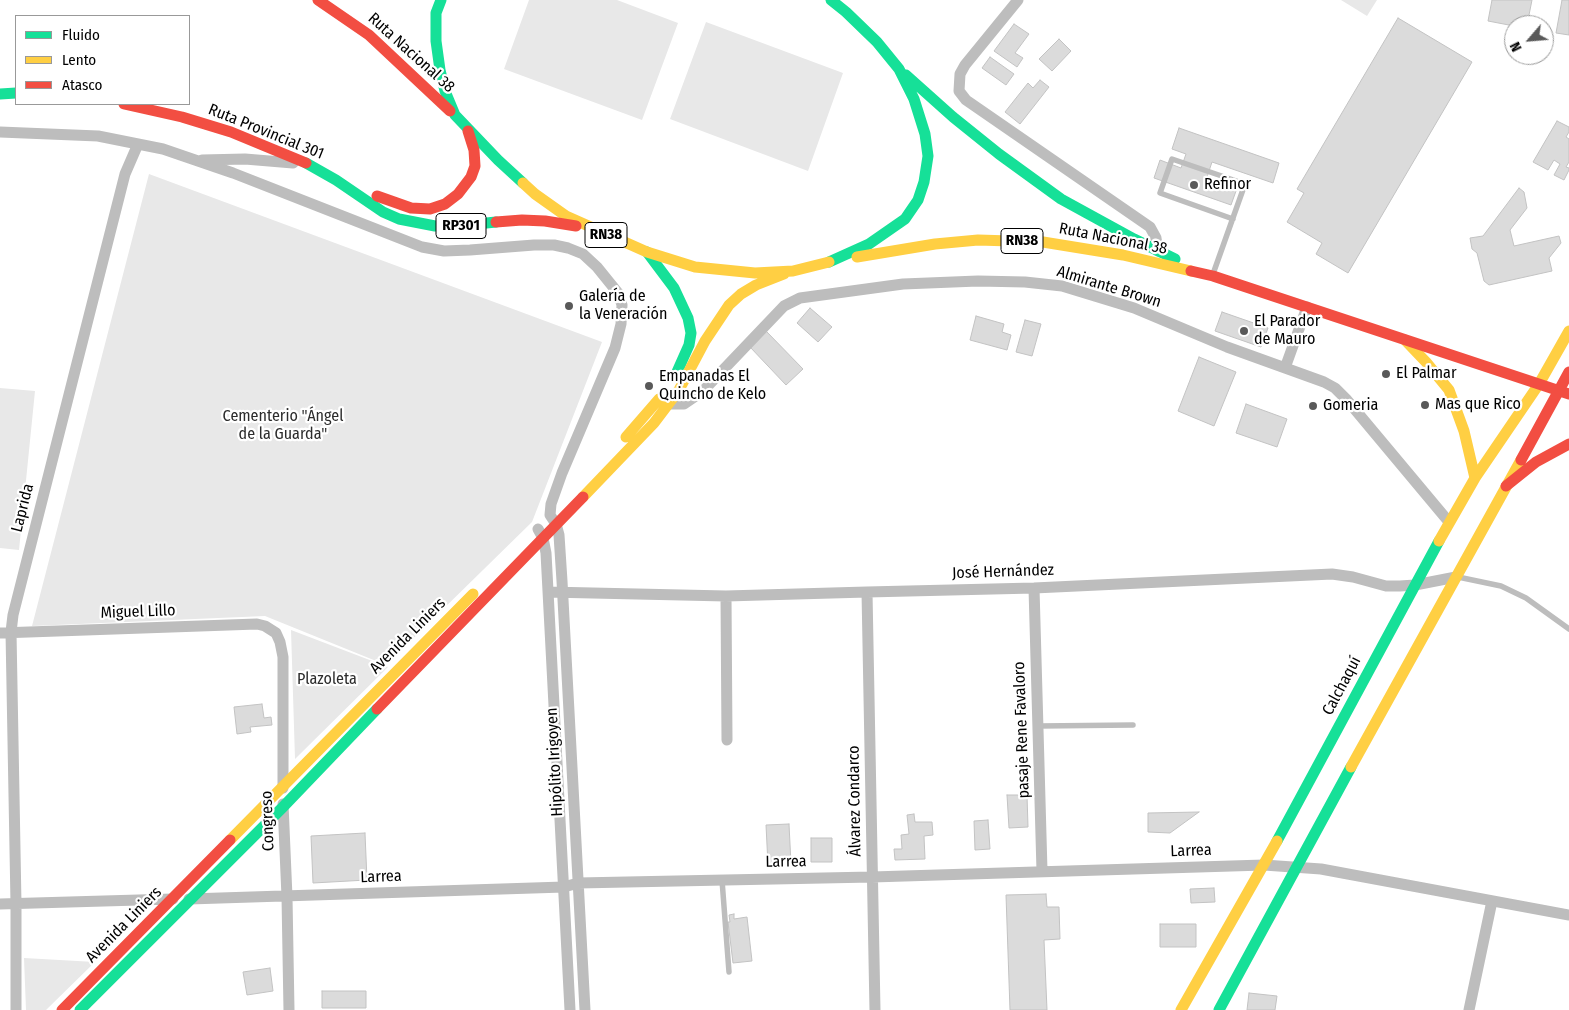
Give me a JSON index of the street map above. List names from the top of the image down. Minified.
{"streets":{"main road":["Ruta Nacional 38","Ruta Provincial 301","RP301","RN38","Avenida Liniers","Calchaquí"],"street":["Almirante Brown","Laprida","José Hernández","Miguel Lillo","pasaje Rene Favaloro","Hipólito Irigoyen","Álvarez Condarco","Congreso","Larrea"]},"crossings":[["Ruta Nacional 38","RN38"],["Ruta Nacional 38","Calchaquí"],["Ruta Provincial 301","RN38"],["Almirante Brown","Avenida Liniers"],["Almirante Brown","Calchaquí"],["Laprida","Miguel Lillo"],["Laprida","Larrea"],["José Hernández","Calchaquí"],["José Hernández","pasaje Rene Favaloro"],["José Hernández","Hipólito Irigoyen"],["José Hernández","Álvarez Condarco"],["Miguel Lillo","Congreso"],["Avenida Liniers","Hipólito Irigoyen"],["Avenida Liniers","Congreso"],["Avenida Liniers","Larrea"],["Calchaquí","Larrea"],["pasaje Rene Favaloro","Larrea"],["Hipólito Irigoyen","Larrea"],["Álvarez Condarco","Larrea"],["Congreso","Larrea"]],"parks":["Cementerio \"Ángel de la Guarda\"","Plazoleta"],"places":["Refinor","Galería de la Veneración","El Parador de Mauro","El Palmar","Empanadas El Quincho de Kelo","Mas que Rico","Gomeria"],"legend":["Fluido","Lento","Atasco"],"north":"bottom left"}
